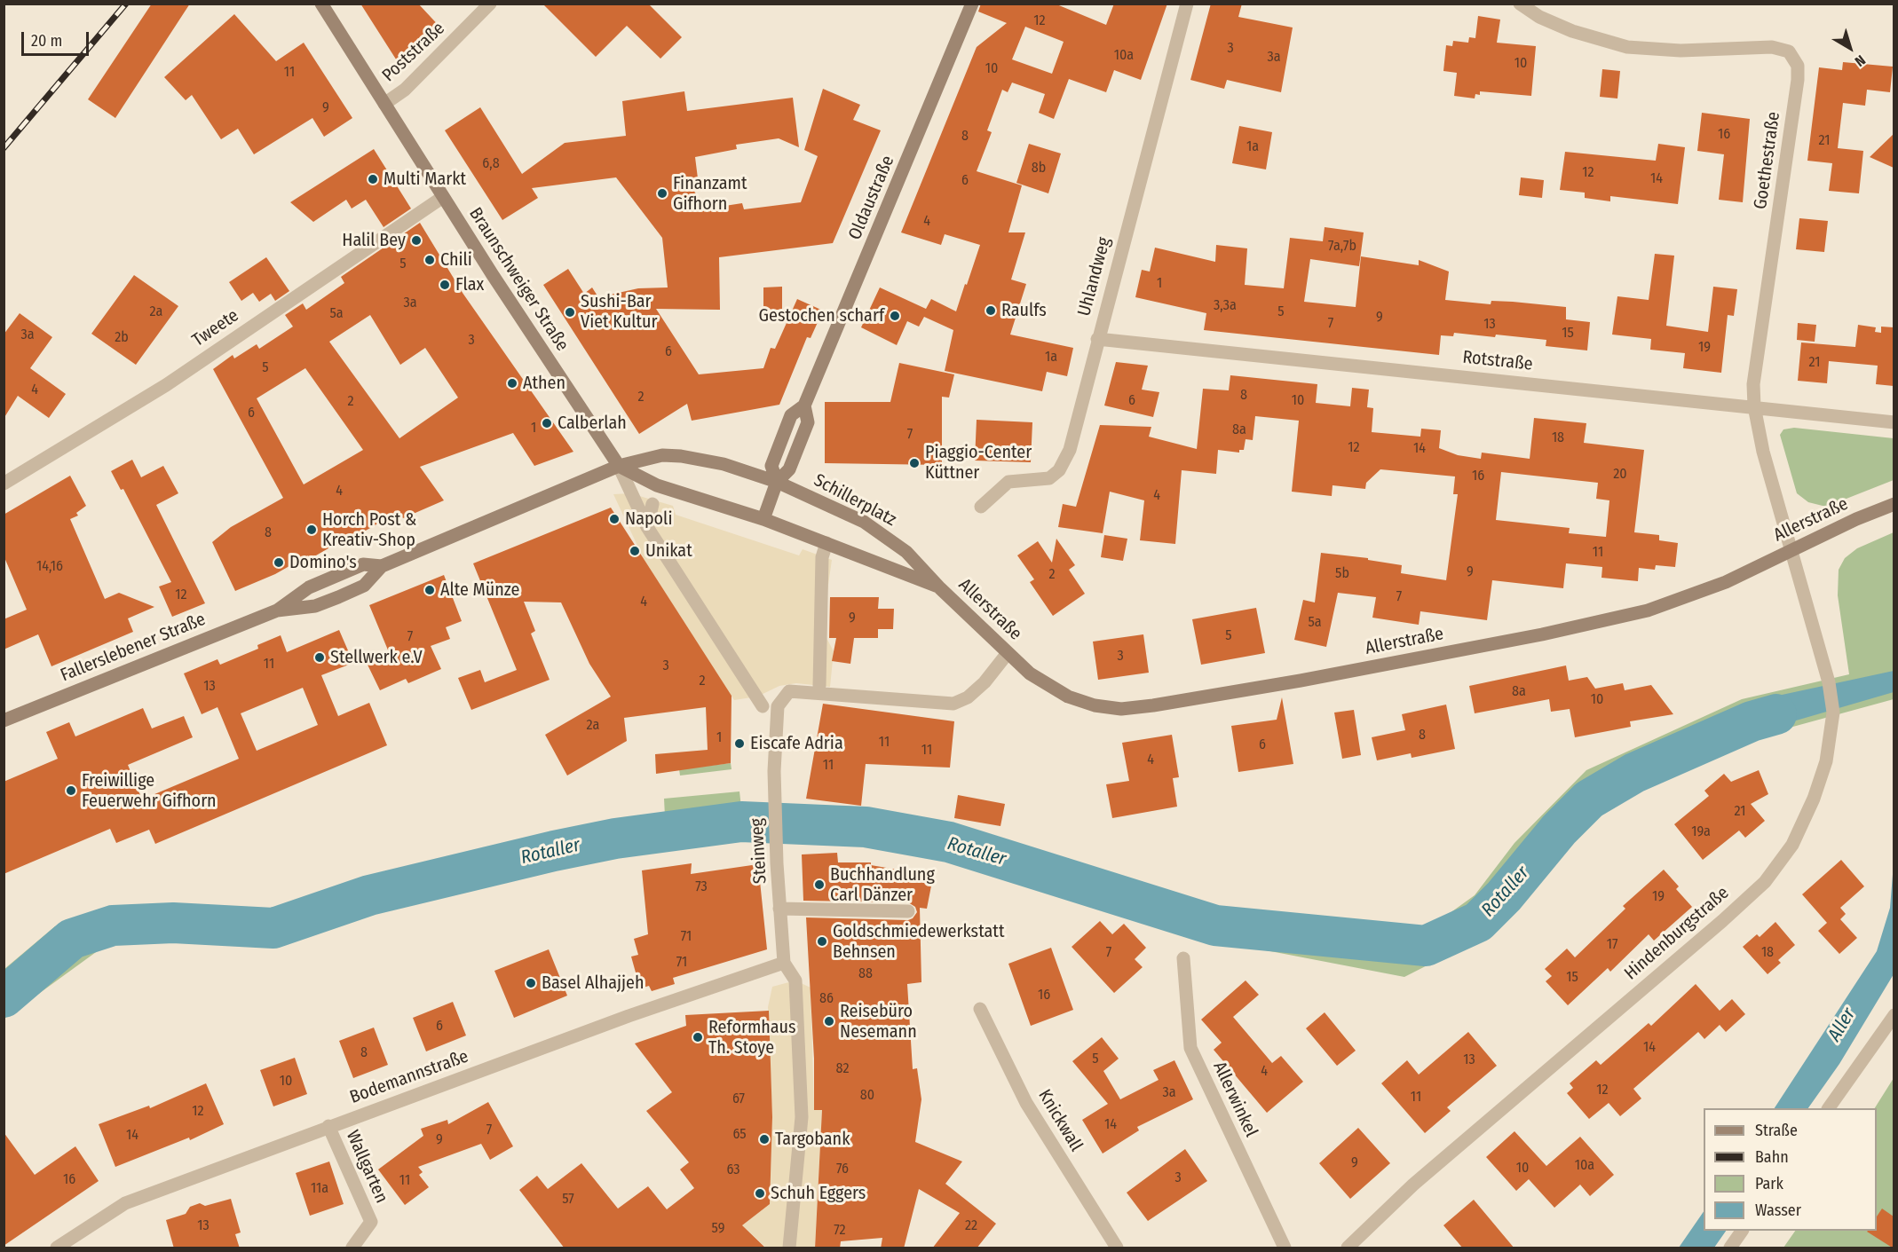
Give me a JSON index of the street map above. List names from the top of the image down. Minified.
{"streets":{"street":["Poststraße","Goethestraße","Oldaustraße","Uhlandweg","Braunschweiger Straße","Tweete","Rotstraße","Schillerplatz","Allerstraße","Fallerslebener Straße","Steinweg","Hindenburgstraße","Bodemannstraße","Allerwinkel","Knickwall","Wallgarten"]},"crossings":[["Poststraße","Braunschweiger Straße"],["Goethestraße","Rotstraße"],["Goethestraße","Allerstraße"],["Goethestraße","Hindenburgstraße"],["Oldaustraße","Schillerplatz"],["Uhlandweg","Rotstraße"],["Braunschweiger Straße","Tweete"],["Braunschweiger Straße","Schillerplatz"],["Braunschweiger Straße","Fallerslebener Straße"],["Schillerplatz","Allerstraße"],["Schillerplatz","Fallerslebener Straße"],["Allerstraße","Steinweg"],["Allerstraße","Hindenburgstraße"],["Steinweg","Bodemannstraße"],["Bodemannstraße","Wallgarten"]],"water":["Rotaller","Aller"],"places":["Multi Markt","Finanzamt Gifhorn","Halil Bey","Chili","Flax","Raulfs","Sushi-Bar Viet Kultur","Gestochen scharf","Athen","Calberlah","Piaggio-Center Küttner","Napoli","Horch Post & Kreativ-Shop","Unikat","Domino's","Alte Münze","Stellwerk e.V","Eiscafe Adria","Freiwillige Feuerwehr Gifhorn","Buchhandlung Carl Dänzer","Goldschmiedewerkstatt Behnsen","Basel Alhajjeh","Reisebüro Nesemann","Reformhaus Th. Stoye","Targobank","Schuh Eggers"],"house_numbers":["12","3","10a","3a","10","10","11","9","16","8","21","1a","6,8","8b","12","14","6","4","7a,7b","5","1","3a","3,3a","2a","5","5a","9","7","13","15","3a","2b","3","19","6","1a","21","5","4","8","2","6","10","2","6","1","8a","7","18","12","14","20","16","4","4","8","11","14,16","9","5b","2","12","7","4","9","5a","5","7","3","11","3","2","13","8a","10","2a","8","1","11","6","11","4","11","21","19a","73","19","71","17","7","18","71","88","15","16","86","6","14","8","5","13","82","4","10","12","3a","80","11","67","12","14","7","65","14","9","9","10a","10","76","63","3","16","11","11a","57","13","22","59","72"],"legend":["Straße","Bahn","Park","Wasser"],"scale_bar":"20 m","north":"bottom right"}
